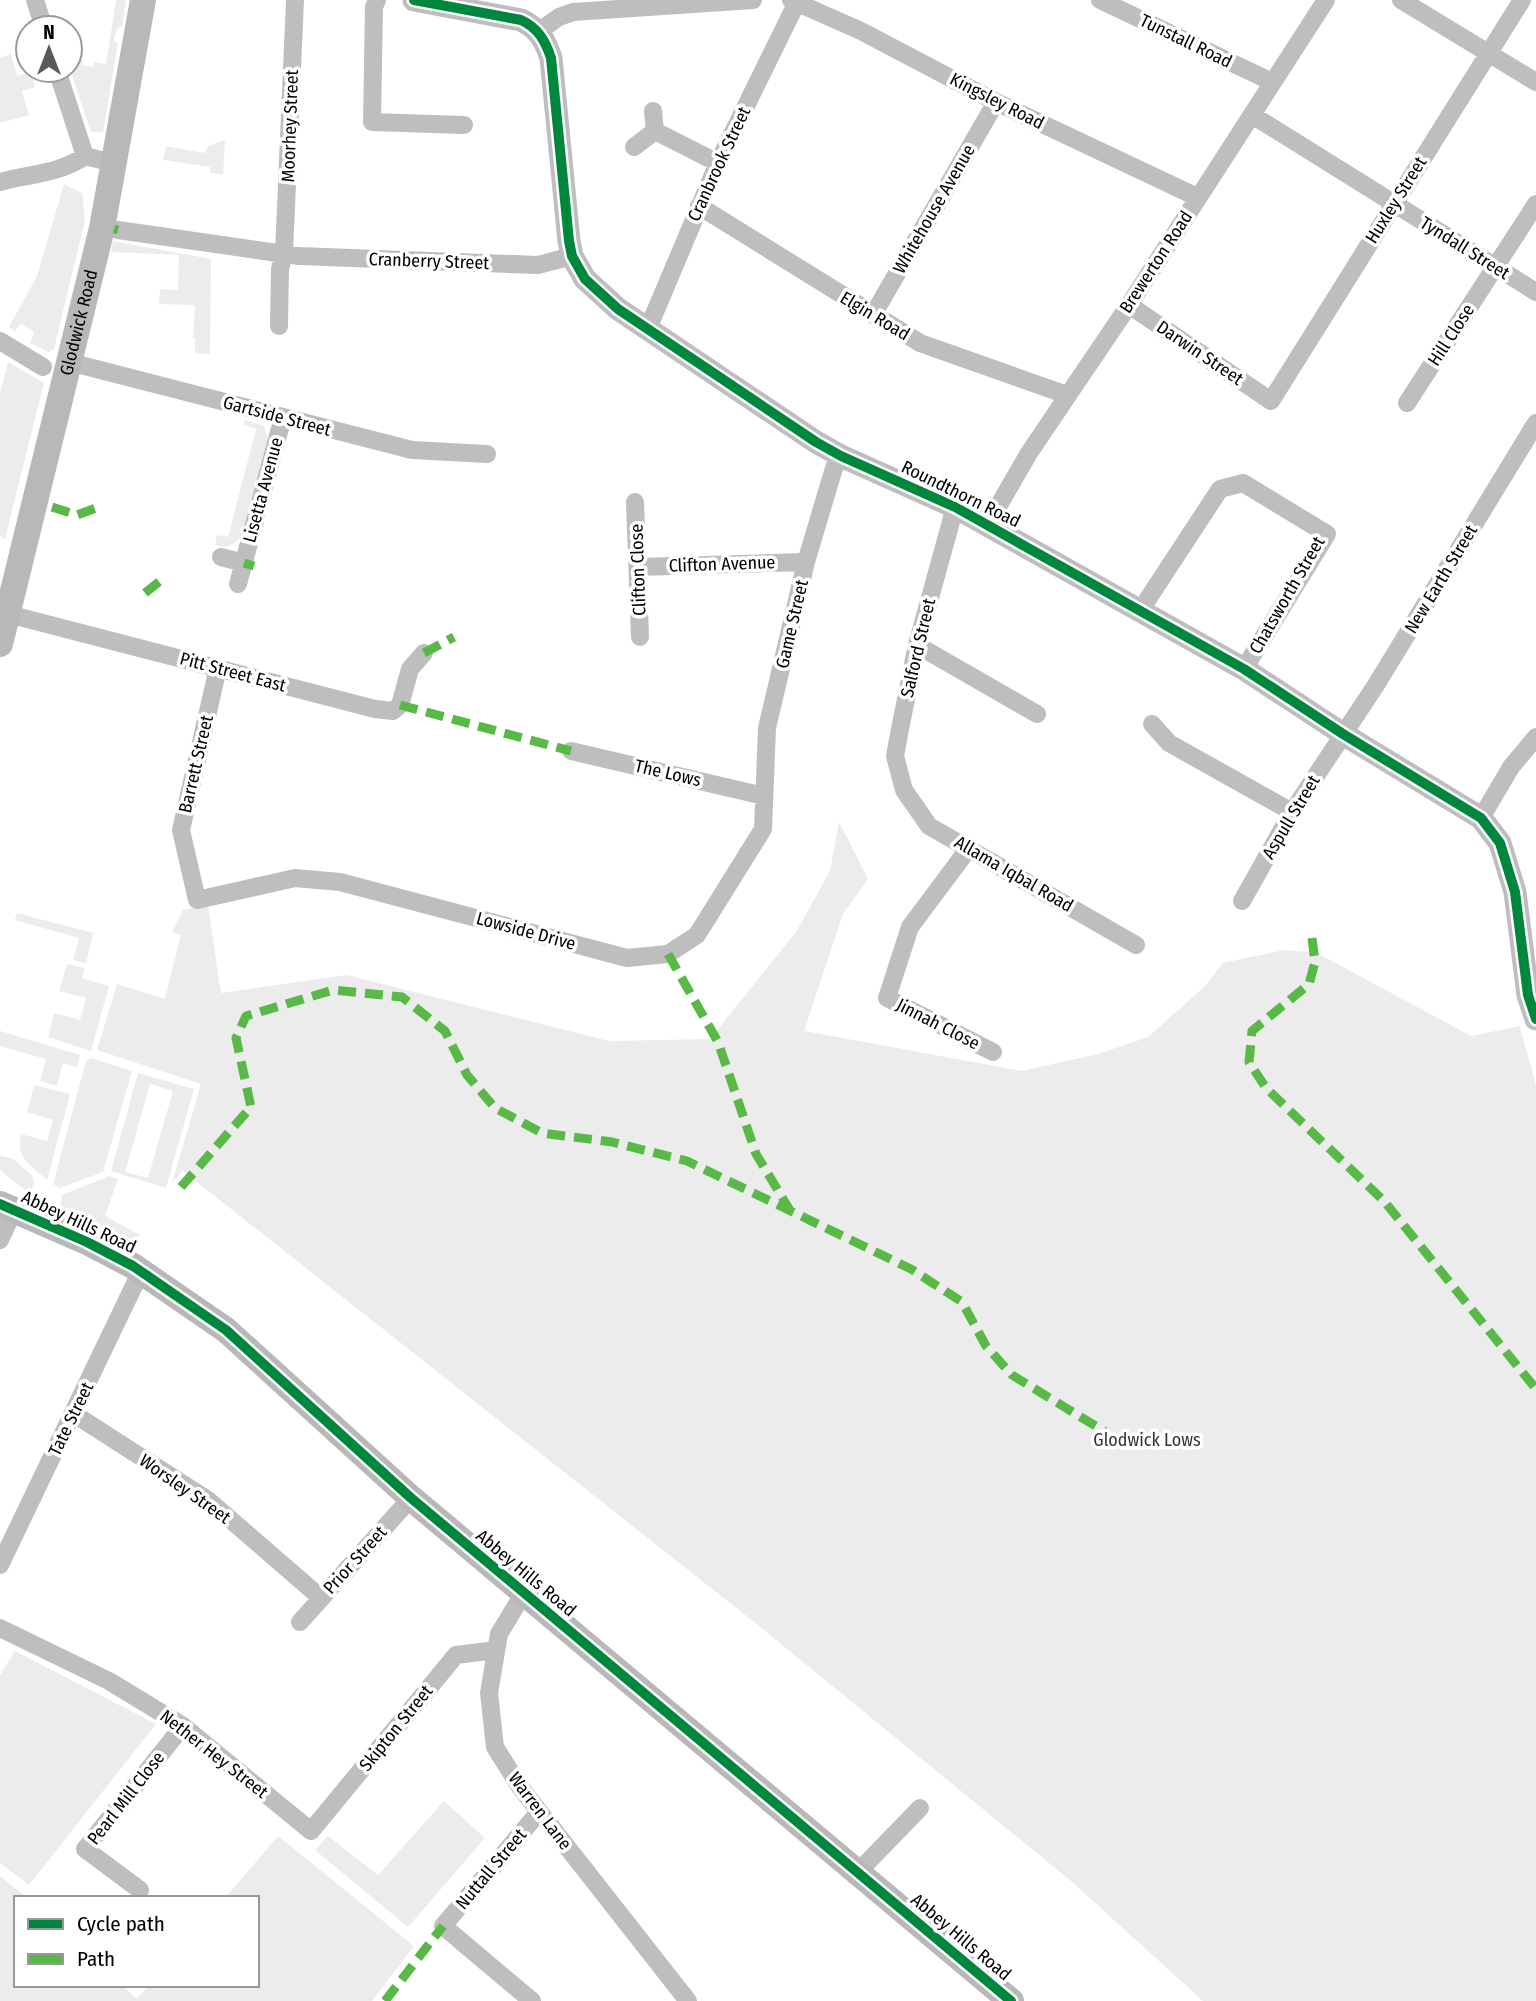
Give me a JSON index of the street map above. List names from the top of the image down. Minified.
{"streets":{"main road":["Glodwick Road","Abbey Hills Road"],"street":["Tunstall Road","Kingsley Road","Moorhey Street","Cranbrook Street","Huxley Street","Whitehouse Avenue","Tyndall Street","Cranberry Street","Brewerton Road","Elgin Road","Hill Close","Darwin Street","Gartside Street","Lisetta Avenue","Roundthorn Road","Clifton Avenue","Clifton Close","New Earth Street","Chatsworth Street","Game Street","Salford Street","Pitt Street East","Barrett Street","The Lows","Aspull Street","Allama Iqbal Road","Lowside Drive","Jinnah Close","Tate Street","Worsley Street","Prior Street","Skipton Street","Nether Hey Street","Pearl Mill Close","Warren Lane","Nuttall Street"]},"crossings":[["Tunstall Road","Brewerton Road"],["Kingsley Road","Cranbrook Street"],["Kingsley Road","Whitehouse Avenue"],["Kingsley Road","Brewerton Road"],["Moorhey Street","Cranberry Street"],["Cranbrook Street","Elgin Road"],["Cranbrook Street","Roundthorn Road"],["Huxley Street","Tyndall Street"],["Huxley Street","Darwin Street"],["Whitehouse Avenue","Elgin Road"],["Tyndall Street","Brewerton Road"],["Tyndall Street","Hill Close"],["Cranberry Street","Roundthorn Road"],["Brewerton Road","Elgin Road"],["Brewerton Road","Darwin Street"],["Brewerton Road","Roundthorn Road"],["Glodwick Road","Gartside Street"],["Glodwick Road","Pitt Street East"],["Gartside Street","Lisetta Avenue"],["Roundthorn Road","New Earth Street"],["Roundthorn Road","Chatsworth Street"],["Roundthorn Road","Game Street"],["Roundthorn Road","Salford Street"],["Roundthorn Road","Aspull Street"],["Clifton Avenue","Clifton Close"],["Clifton Avenue","Game Street"],["New Earth Street","Aspull Street"],["Game Street","The Lows"],["Game Street","Lowside Drive"],["Salford Street","Allama Iqbal Road"],["Pitt Street East","Barrett Street"],["Barrett Street","Lowside Drive"],["The Lows","Lowside Drive"],["Allama Iqbal Road","Jinnah Close"],["Abbey Hills Road","Tate Street"],["Abbey Hills Road","Prior Street"],["Abbey Hills Road","Warren Lane"],["Tate Street","Worsley Street"],["Worsley Street","Prior Street"],["Skipton Street","Nether Hey Street"],["Skipton Street","Warren Lane"],["Nether Hey Street","Pearl Mill Close"],["Warren Lane","Nuttall Street"]],"parks":["Glodwick Lows"],"legend":["Cycle path","Path"],"north":"top"}
